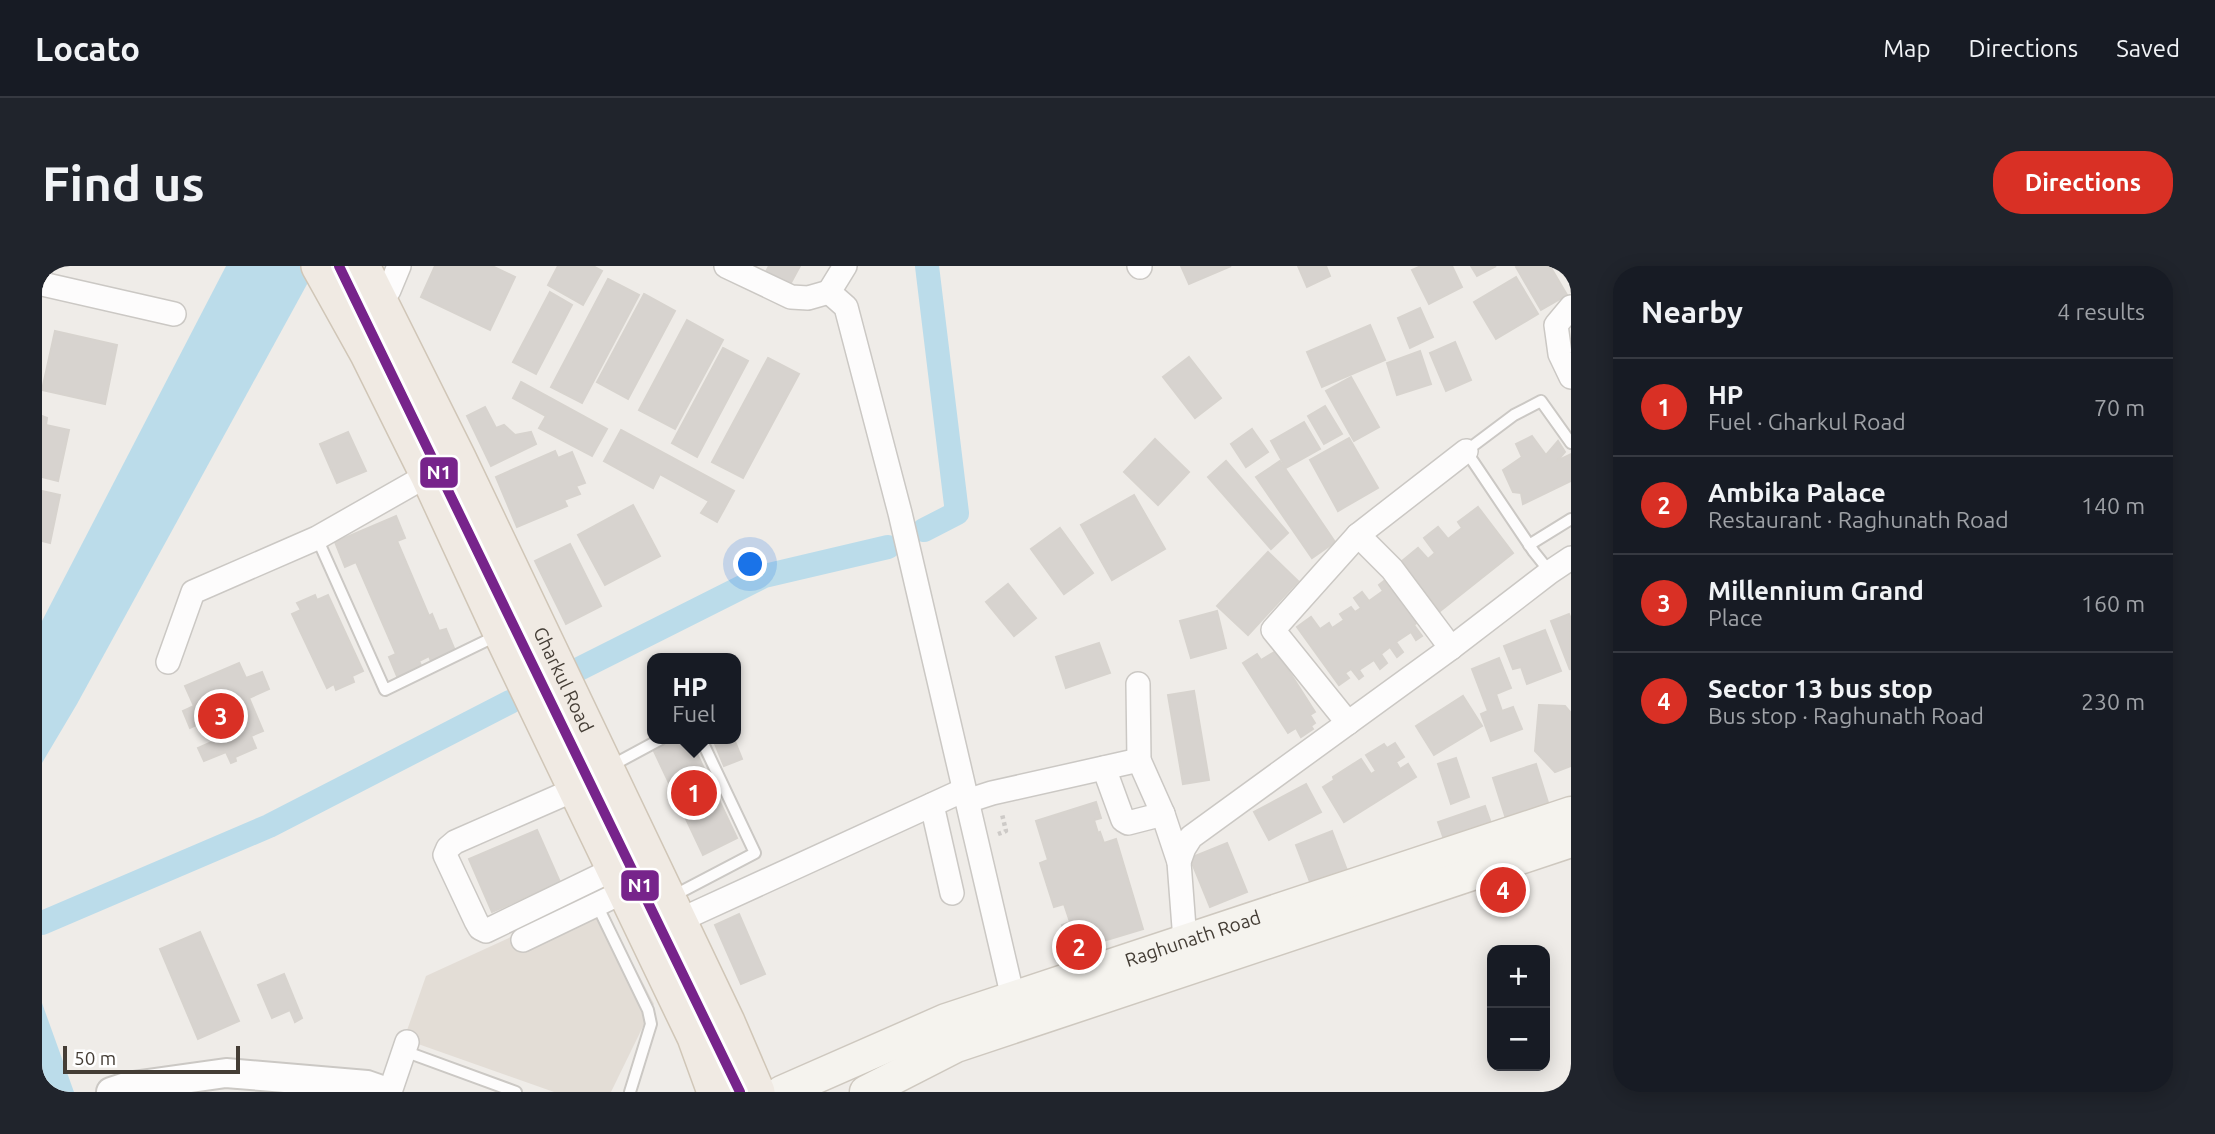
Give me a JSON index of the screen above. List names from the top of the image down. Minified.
{"streets":{"main road":["Gharkul Road","Raghunath Road"]},"lines":["transit line N1"],"scale_bar":"50 m","page":{"header":"Locato","nav":["Map","Directions","Saved"],"buttons":"Directions","title":"Find us","heading":["Nearby","4 results"],"list":[{"mark":"1","name":"HP","note":"Fuel · Gharkul Road","value":"70 m"},{"mark":"2","name":"Ambika Palace","note":"Restaurant · Raghunath Road","value":"140 m"},{"mark":"3","name":"Millennium Grand","note":"Place","value":"160 m"},{"mark":"4","name":"Sector 13 bus stop","note":"Bus stop · Raghunath Road","value":"230 m"}],"popup":["HP","Fuel"],"pins":["3","1","4","2"],"map_buttons":["+","−"],"scale":"50 m"}}
